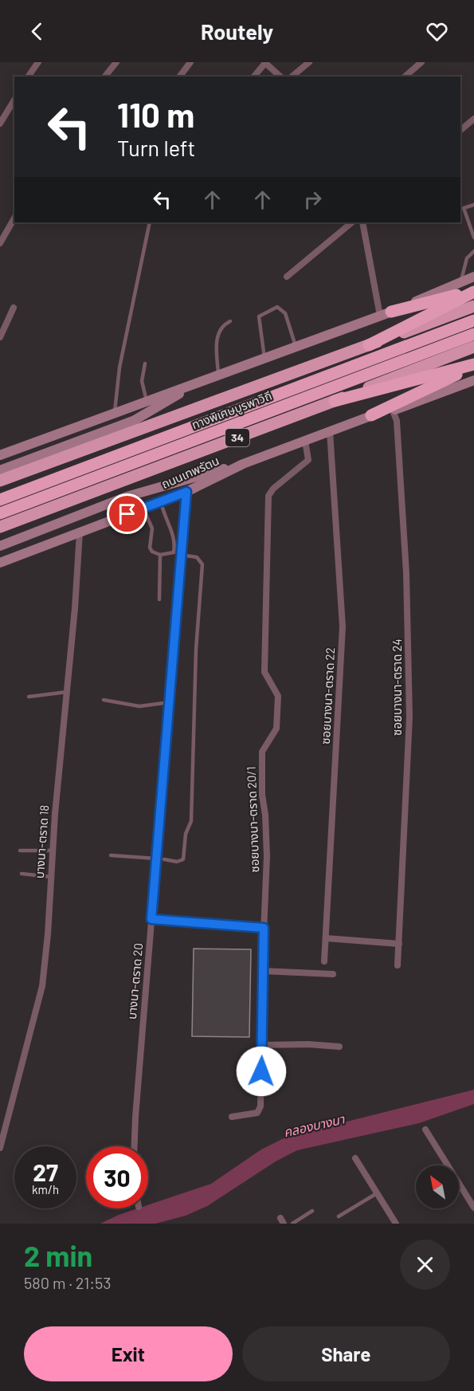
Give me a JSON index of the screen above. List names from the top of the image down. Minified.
{"streets":{"highway":["ทางพิเศษบูรพาวิถี","34","ถนนเทพรัตน"],"street":["ซอยบางนา-ตราด 24","ซอยบางนา-ตราด 22","ซอยบางนา-ตราด 20/1","บางนา-ตราด 18","บางนา-ตราด 20"]},"crossings":[["ถนนเทพรัตน","ซอยบางนา-ตราด 24"],["ถนนเทพรัตน","ซอยบางนา-ตราด 22"],["ถนนเทพรัตน","ซอยบางนา-ตราด 20/1"],["ถนนเทพรัตน","บางนา-ตราด 18"],["ถนนเทพรัตน","บางนา-ตราด 20"]],"water":["คลองบางนา"],"north":"top left","page":{"header":"Routely","turn":["110 m","Turn left"],"speed":"27 km/h","limit":"30","heading":["2 min","580 m · 21:53"],"buttons":["Exit","Share"]}}
